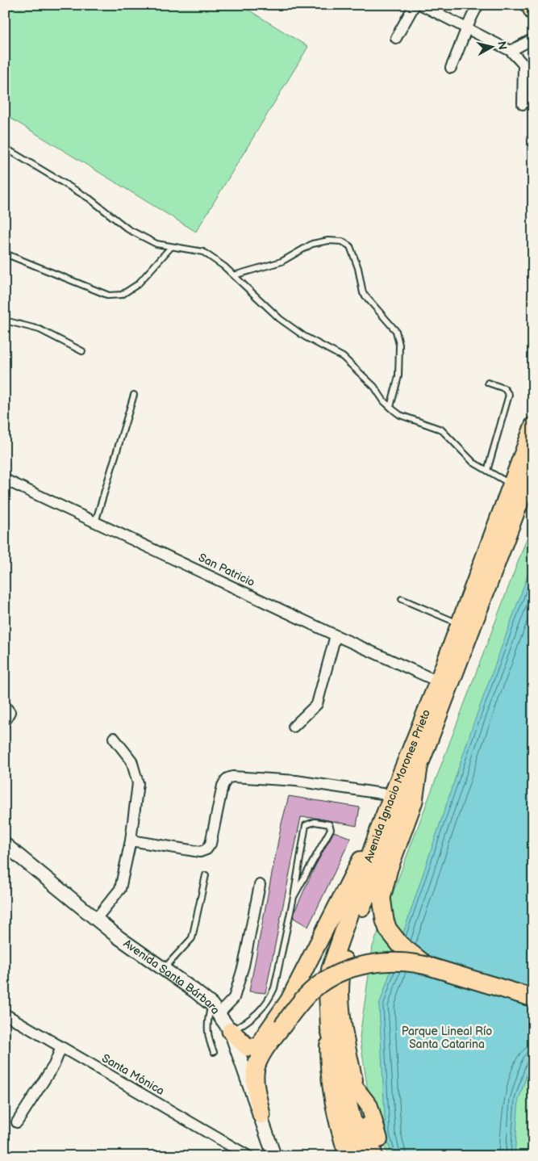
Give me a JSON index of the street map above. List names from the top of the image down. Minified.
{"streets":{"main road":["Avenida Ignacio Morones Prieto"],"street":["San Patricio","Avenida Santa Bárbara","Santa Mónica"]},"crossings":[["San Patricio","Avenida Ignacio Morones Prieto"]],"parks":["Parque Lineal Río Santa Catarina"],"north":"right"}
